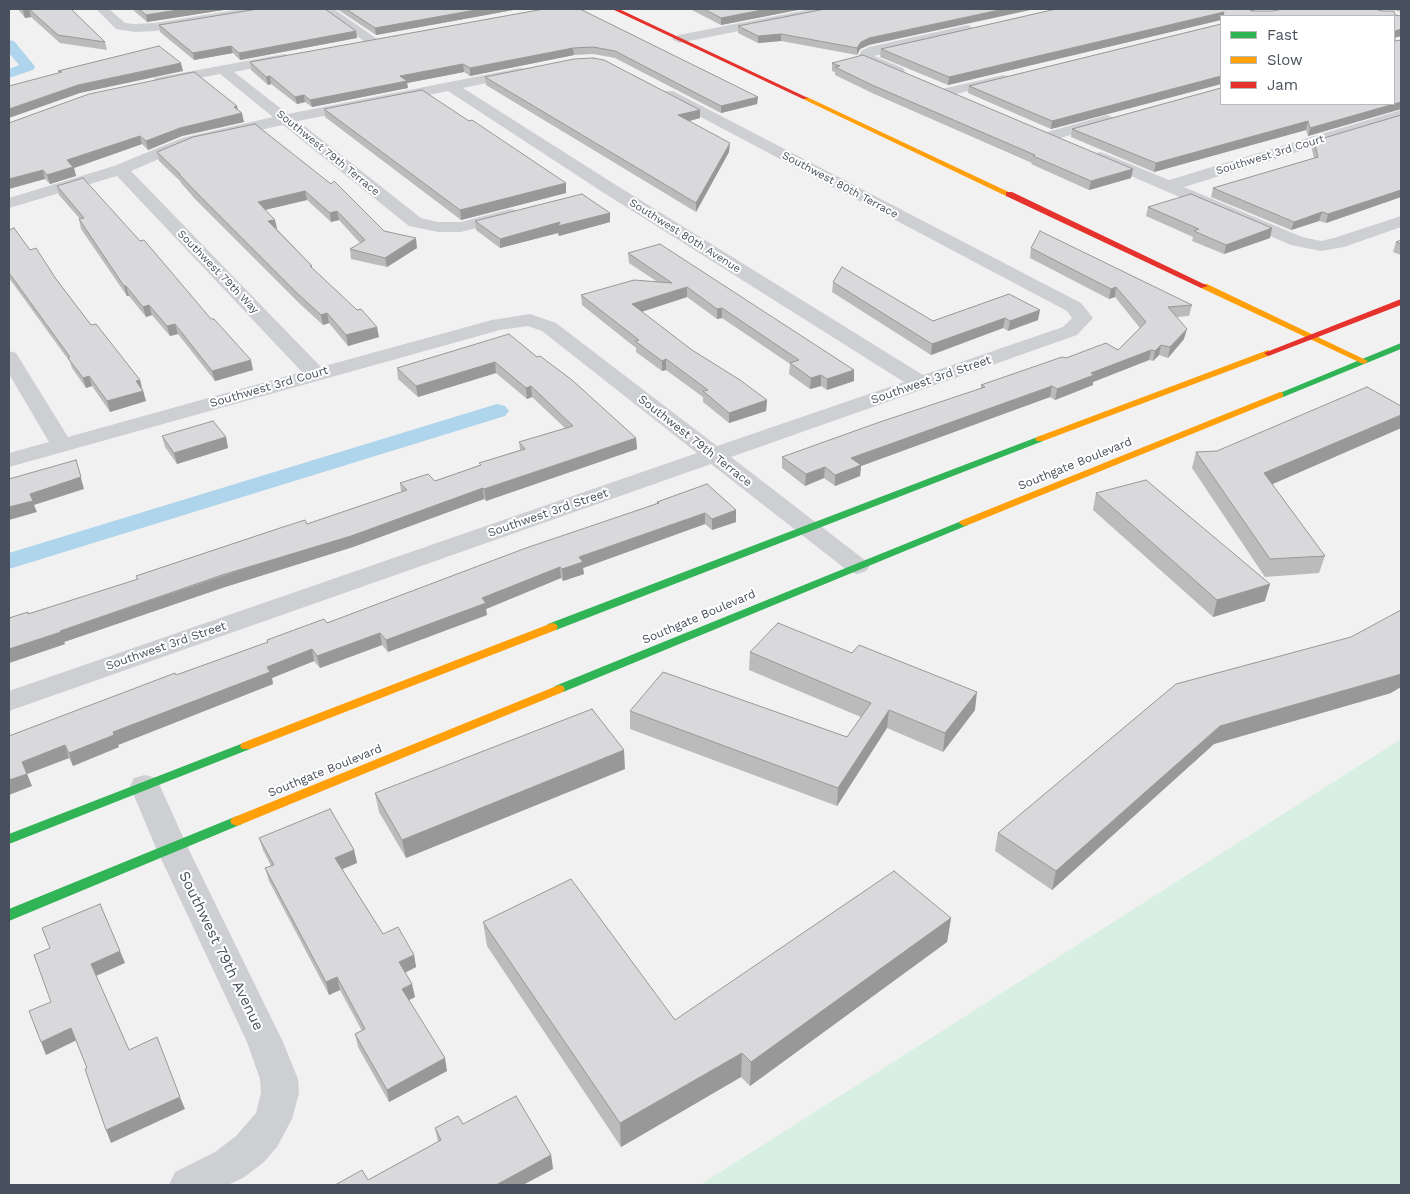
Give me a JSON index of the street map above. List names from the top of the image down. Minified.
{"streets":{"main road":["Southgate Boulevard"],"street":["Southwest 79th Terrace","Southwest 3rd Court","Southwest 80th Terrace","Southwest 80th Avenue","Southwest 79th Way","Southwest 3rd Street","Southwest 79th Avenue"]},"crossings":[["Southwest 79th Terrace","Southwest 3rd Court"],["Southwest 79th Terrace","Southwest 3rd Street"],["Southwest 79th Terrace","Southgate Boulevard"],["Southwest 3rd Court","Southwest 79th Way"],["Southwest 80th Terrace","Southwest 3rd Street"],["Southwest 80th Avenue","Southwest 3rd Street"],["Southgate Boulevard","Southwest 79th Avenue"]],"legend":["Fast","Slow","Jam"]}
